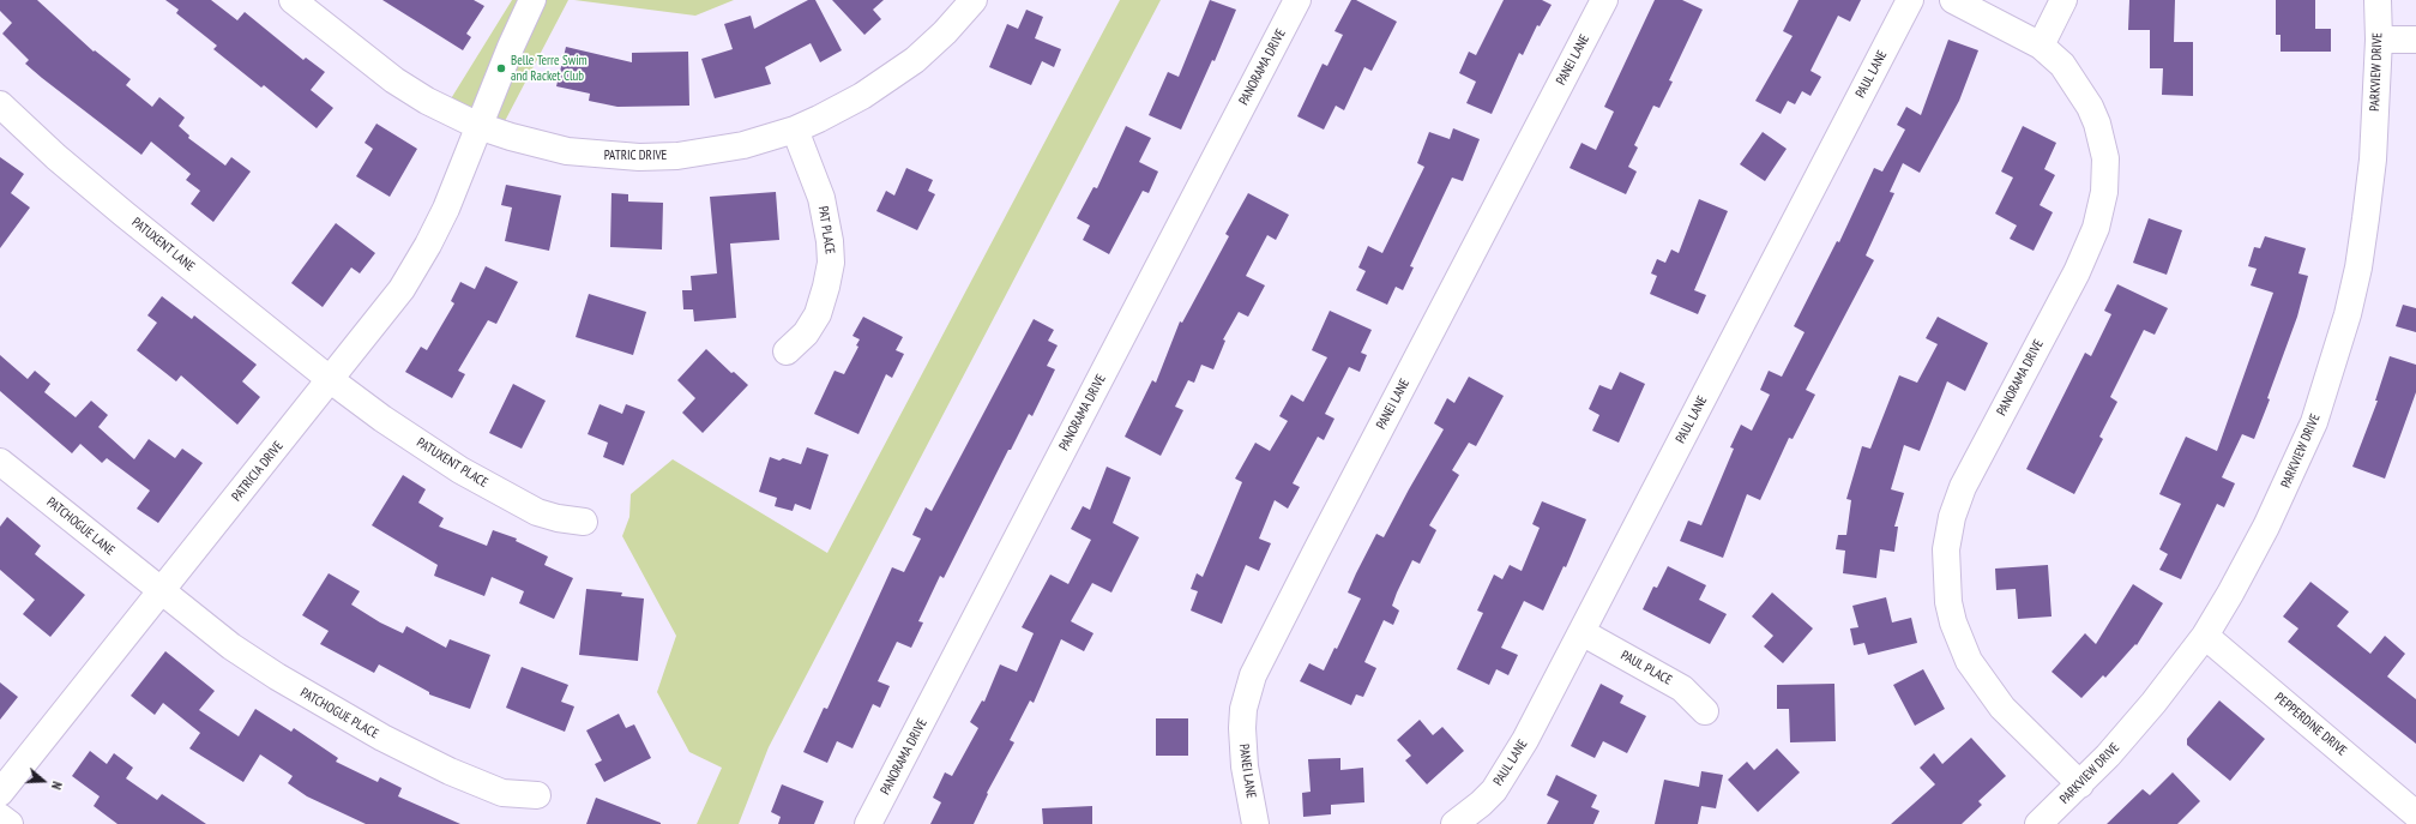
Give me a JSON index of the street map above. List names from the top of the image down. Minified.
{"streets":{"street":["PANEI LANE","PANORAMA DRIVE","PARKVIEW DRIVE","PAUL LANE","PATRIC DRIVE","PAT PLACE","PATUXENT LANE","PATUXENT PLACE","PATRICIA DRIVE","PATCHOGUE LANE","PAUL PLACE","PATCHOGUE PLACE","PEPPERDINE DRIVE"]},"crossings":[["PANORAMA DRIVE","PARKVIEW DRIVE"],["PARKVIEW DRIVE","PEPPERDINE DRIVE"],["PAUL LANE","PAUL PLACE"],["PATRIC DRIVE","PAT PLACE"],["PATRIC DRIVE","PATRICIA DRIVE"],["PATUXENT LANE","PATUXENT PLACE"],["PATUXENT LANE","PATRICIA DRIVE"],["PATUXENT PLACE","PATRICIA DRIVE"],["PATRICIA DRIVE","PATCHOGUE LANE"],["PATRICIA DRIVE","PATCHOGUE PLACE"],["PATCHOGUE LANE","PATCHOGUE PLACE"]],"places":["Belle Terre Swim and Racket Club"],"north":"right"}
